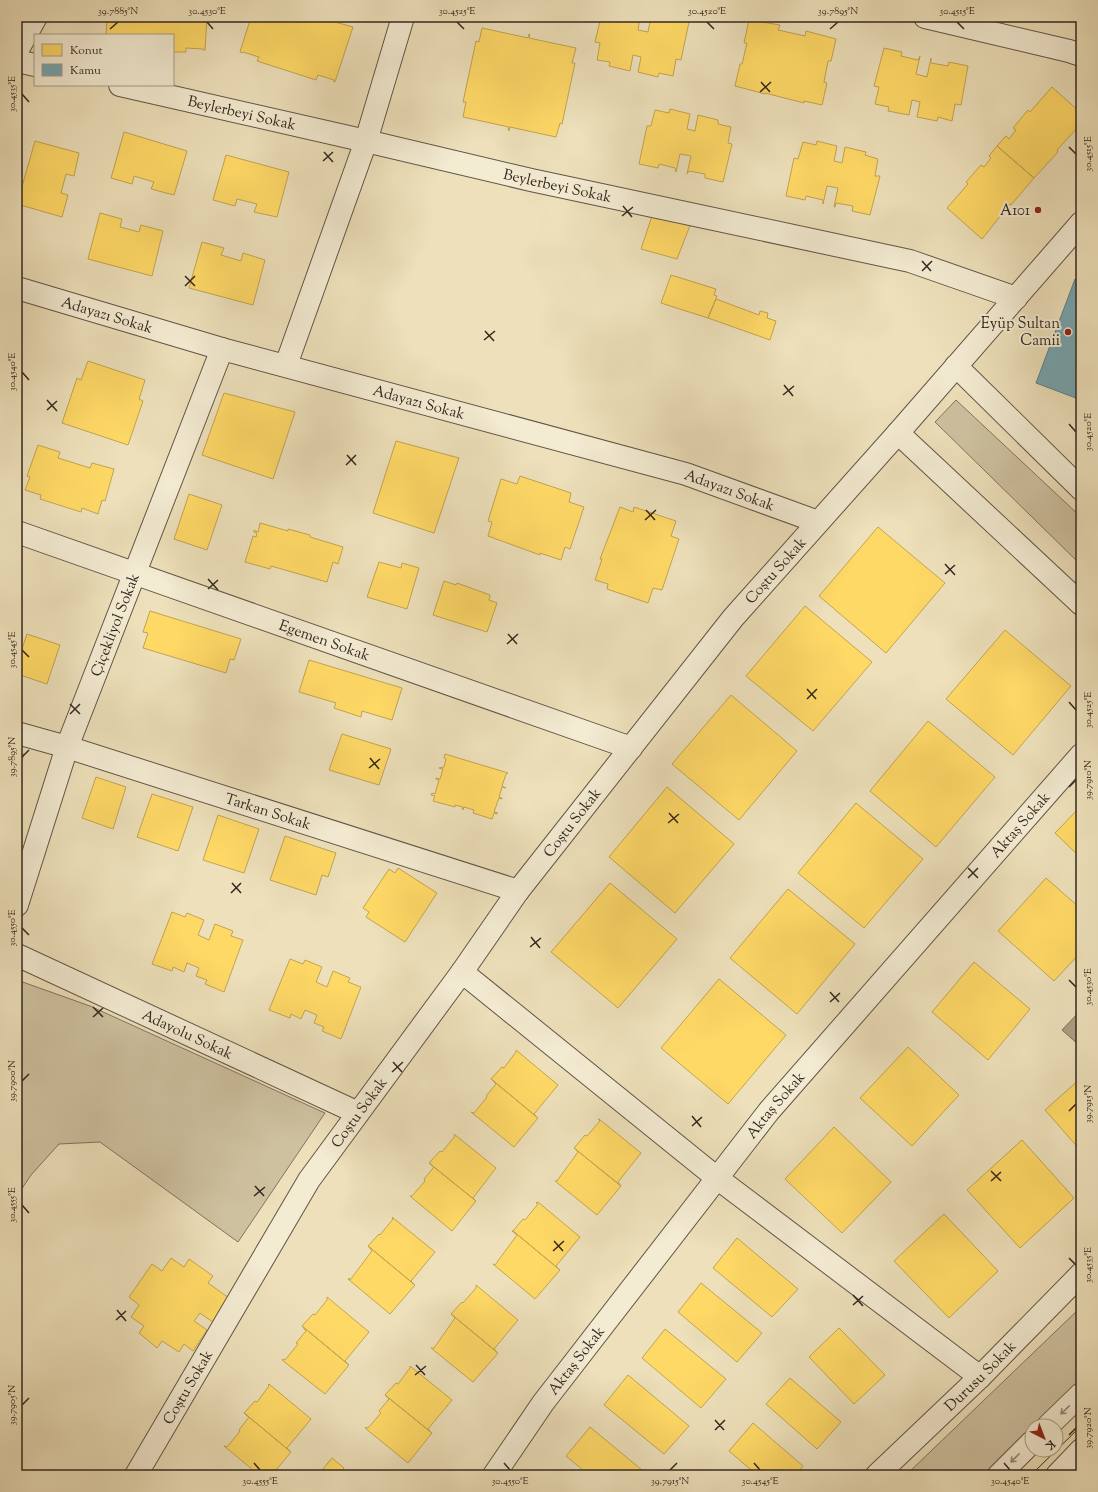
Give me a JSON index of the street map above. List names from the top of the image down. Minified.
{"streets":{"street":["Beylerbeyi Sokak","Adayazı Sokak","Coştu Sokak","Çiçekliyol Sokak","Egemen Sokak","Tarkan Sokak","Aktaş Sokak","Adayolu Sokak","Durusu Sokak"]},"crossings":[["Beylerbeyi Sokak","Coştu Sokak"],["Adayazı Sokak","Coştu Sokak"],["Adayazı Sokak","Çiçekliyol Sokak"],["Coştu Sokak","Egemen Sokak"],["Coştu Sokak","Tarkan Sokak"],["Coştu Sokak","Adayolu Sokak"],["Çiçekliyol Sokak","Egemen Sokak"],["Çiçekliyol Sokak","Tarkan Sokak"]],"places":["A101","Eyüp Sultan Camii"],"legend":["Konut","Kamu"],"north":"bottom right","coordinates":["39.7885°N","30.4530°E","30.4525°E","30.4520°E","39.7895°N","30.4515°E","30.4535°E","30.4540°E","30.4545°E","39.7910°N","30.4550°E","39.7900°N","39.7915°N","30.4555°E","39.7905°N","39.7920°N"]}
